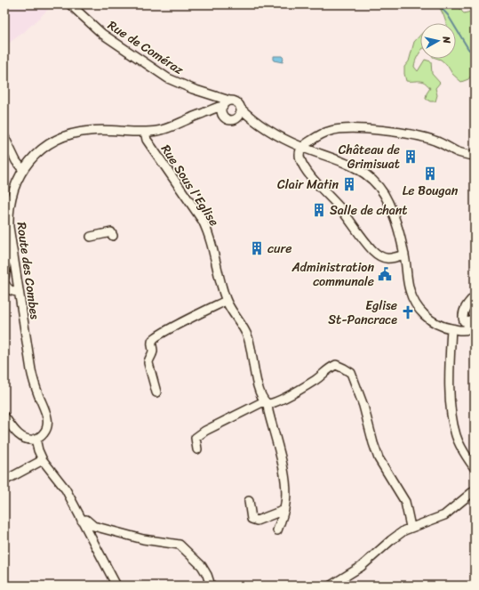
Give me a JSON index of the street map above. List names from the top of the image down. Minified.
{"streets":{"street":["Rue de Coméraz","Rue Sous l'Eglise","Route des Combes"]},"crossings":[["Rue de Coméraz","Route des Combes"],["Rue Sous l'Eglise","Route des Combes"]],"places":{"building":["Château de Grimisuat","Le Bougan","Clair Matin","Salle de chant","cure"],"public building":["Administration communale"],"church":["Eglise St-Pancrace"]},"north":"right"}
